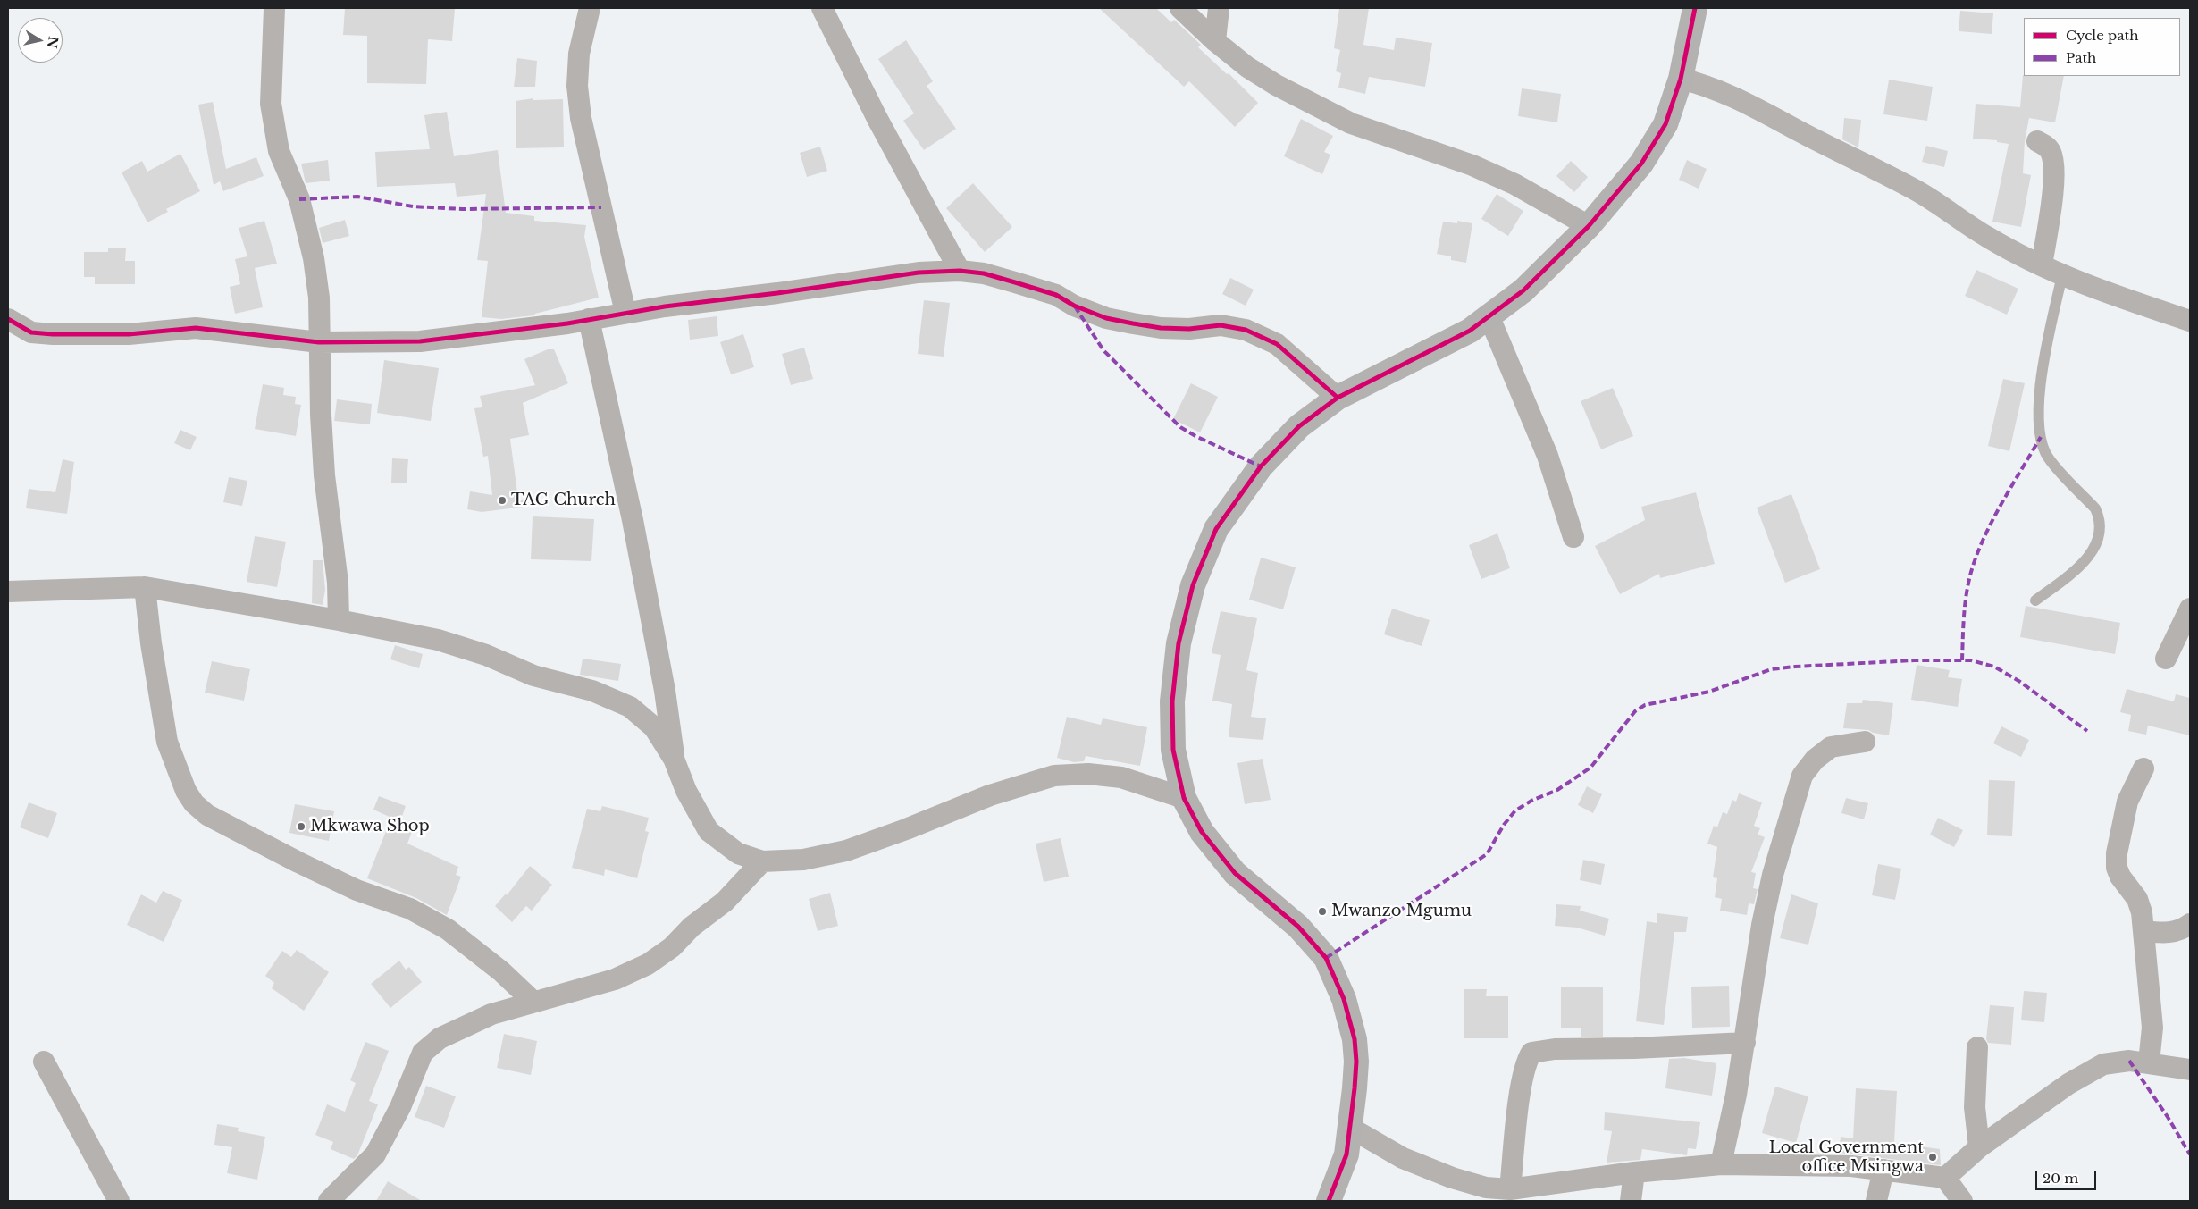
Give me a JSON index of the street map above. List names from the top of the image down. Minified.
{"places":["TAG Church","Mkwawa Shop","Mwanzo Mgumu","Local Government office Msingwa"],"legend":["Cycle path","Path"],"scale_bar":"20 m","north":"right"}
